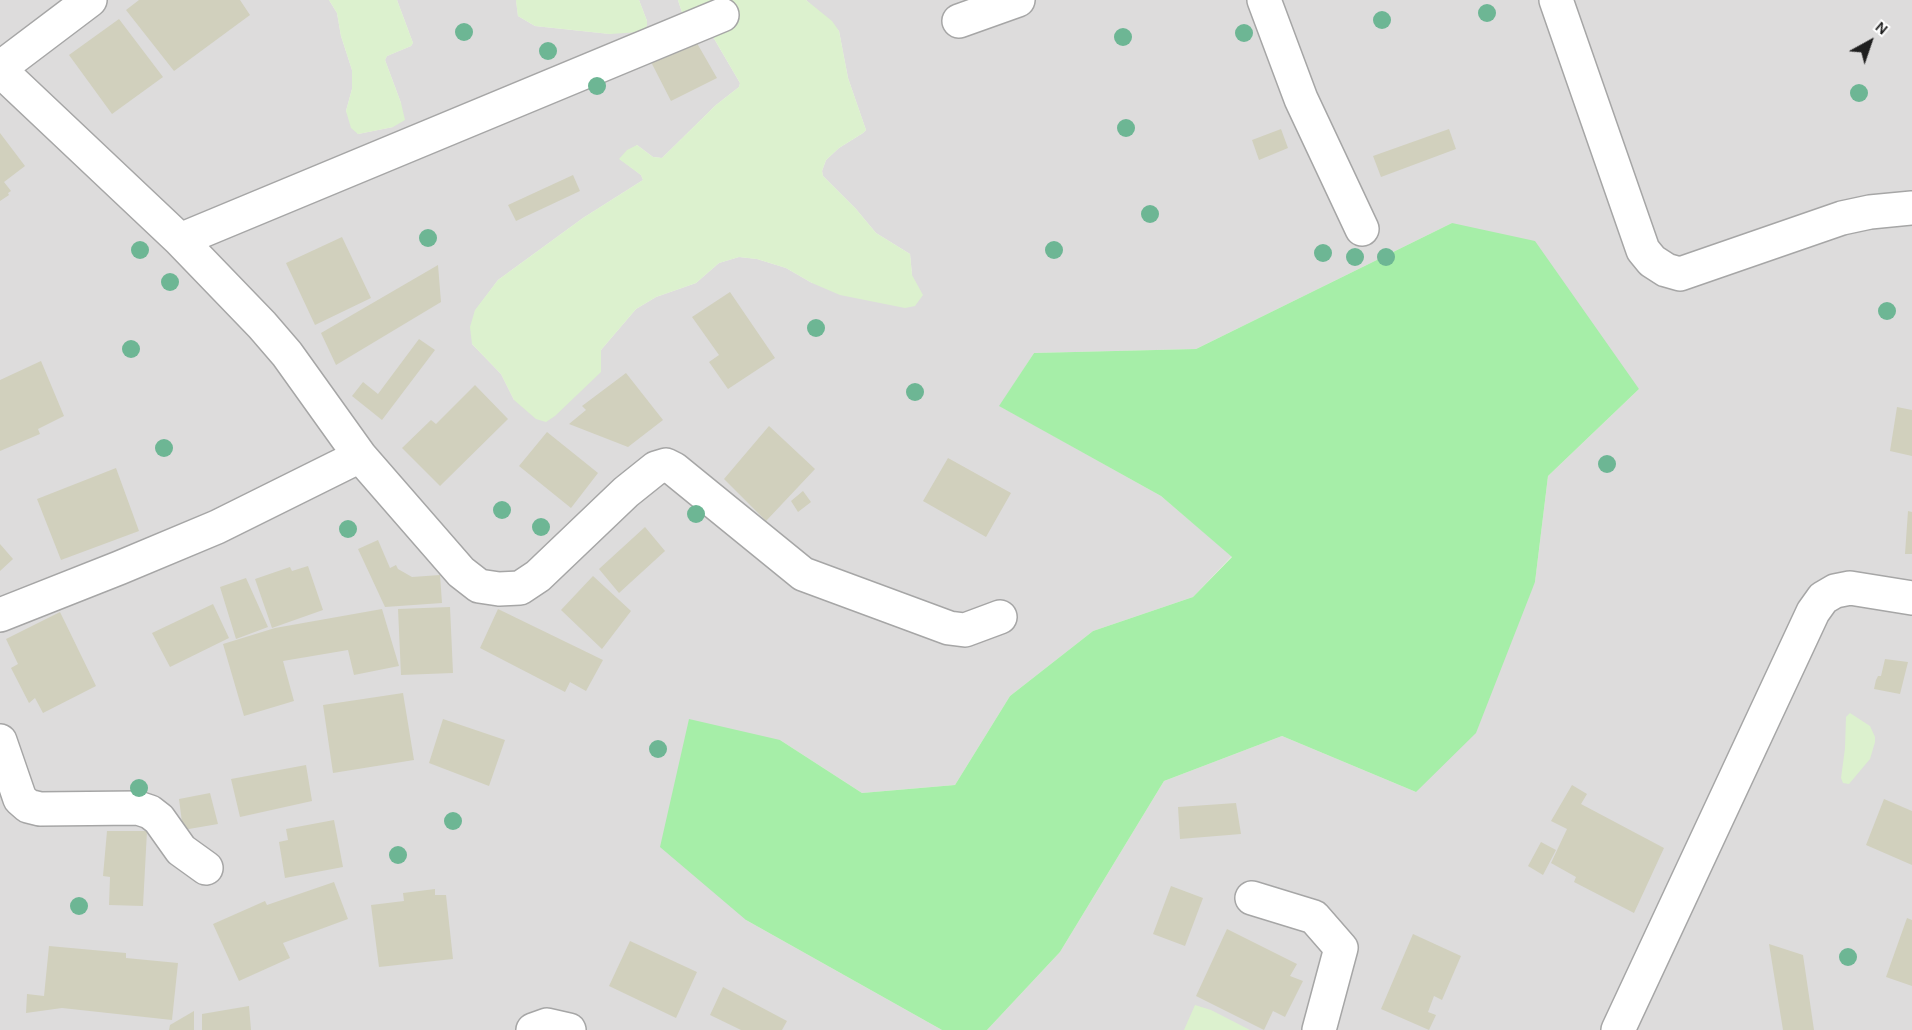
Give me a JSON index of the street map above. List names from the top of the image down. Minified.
{"north":"top right"}
